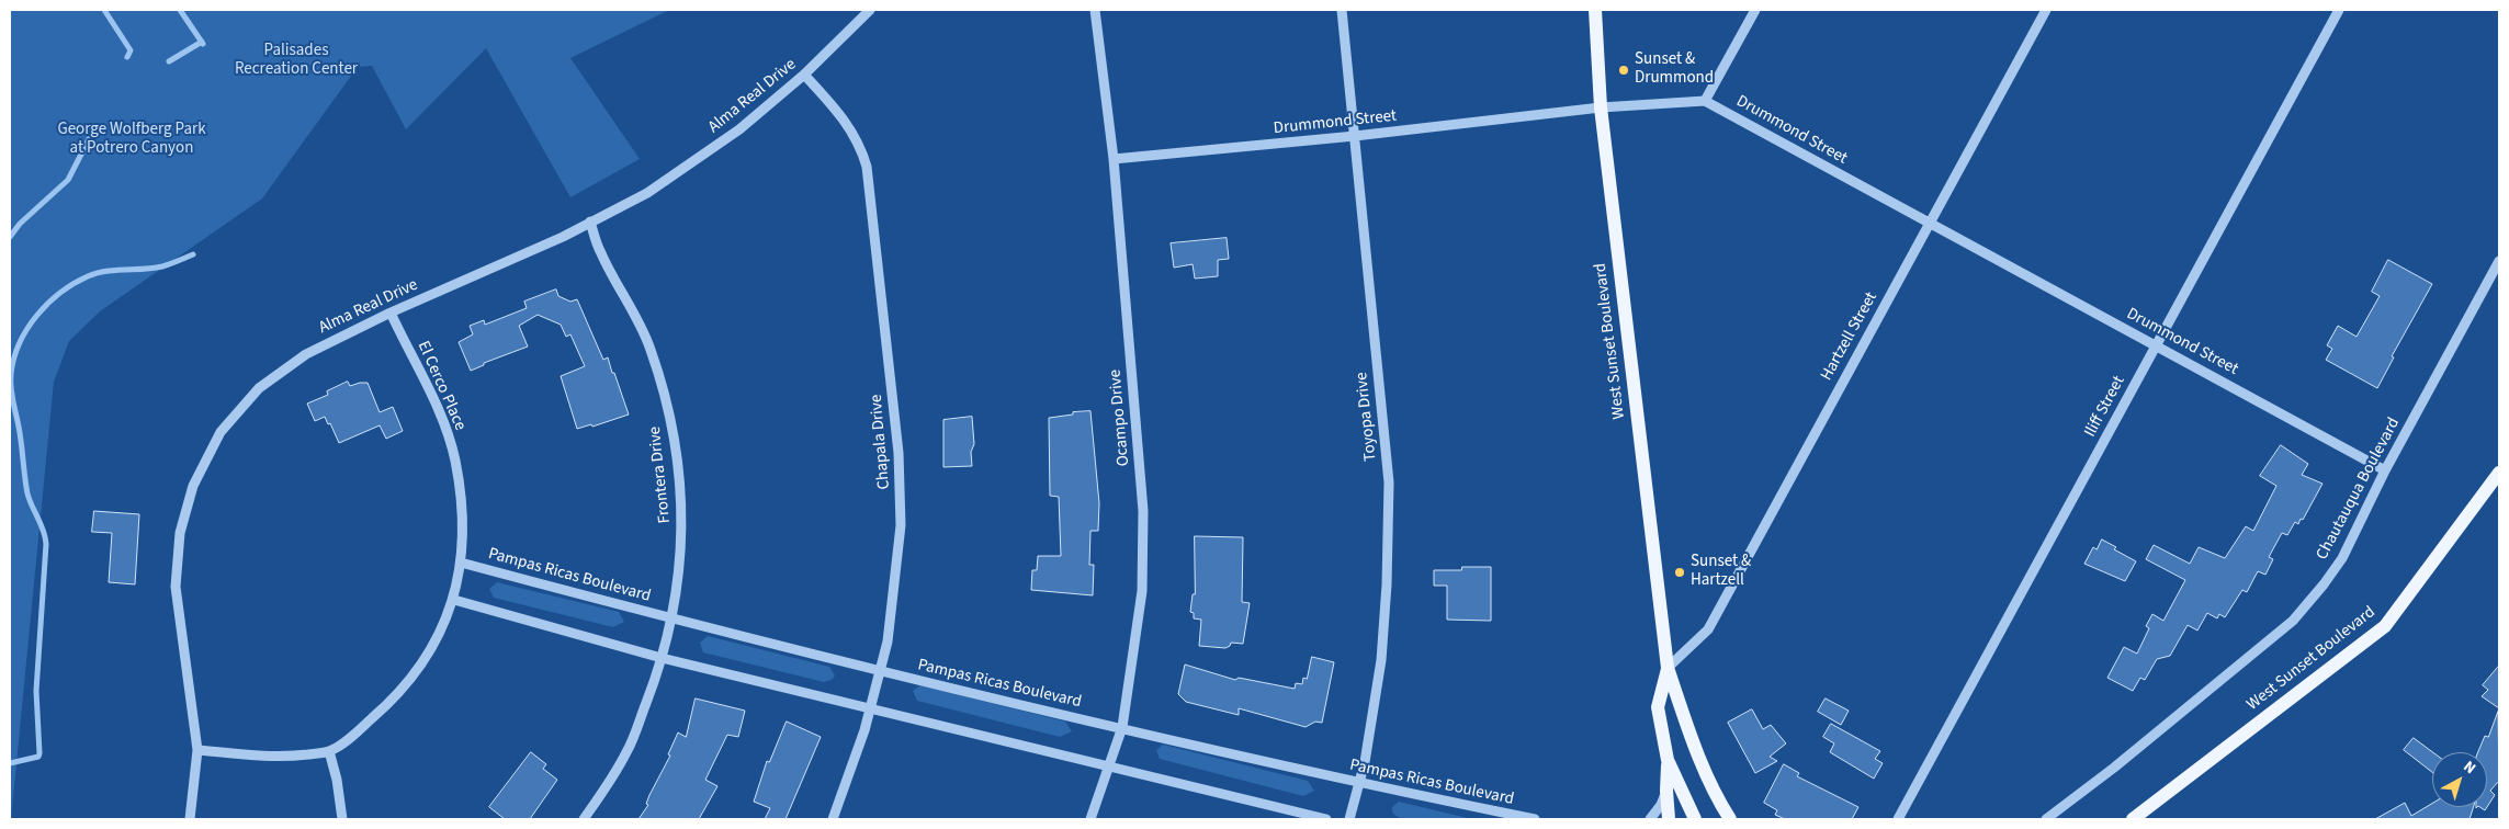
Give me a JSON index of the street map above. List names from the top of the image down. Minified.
{"streets":{"main road":["West Sunset Boulevard"],"street":["Alma Real Drive","Drummond Street","Hartzell Street","El Cerco Place","Iliff Street","Toyopa Drive","Ocampo Drive","Chapala Drive","Frontera Drive","Chautauqua Boulevard","Pampas Ricas Boulevard"]},"crossings":[["Alma Real Drive","El Cerco Place"],["Alma Real Drive","Chapala Drive"],["Alma Real Drive","Frontera Drive"],["Drummond Street","Hartzell Street"],["Drummond Street","West Sunset Boulevard"],["Drummond Street","Iliff Street"],["Drummond Street","Toyopa Drive"],["Drummond Street","Ocampo Drive"],["Drummond Street","Chautauqua Boulevard"],["Hartzell Street","West Sunset Boulevard"],["El Cerco Place","Pampas Ricas Boulevard"],["Toyopa Drive","Pampas Ricas Boulevard"],["Ocampo Drive","Pampas Ricas Boulevard"],["Chapala Drive","Pampas Ricas Boulevard"],["Frontera Drive","Pampas Ricas Boulevard"]],"parks":["Palisades Recreation Center","George Wolfberg Park at Potrero Canyon"],"places":["Sunset & Drummond","Sunset & Hartzell"],"north":"top right"}
